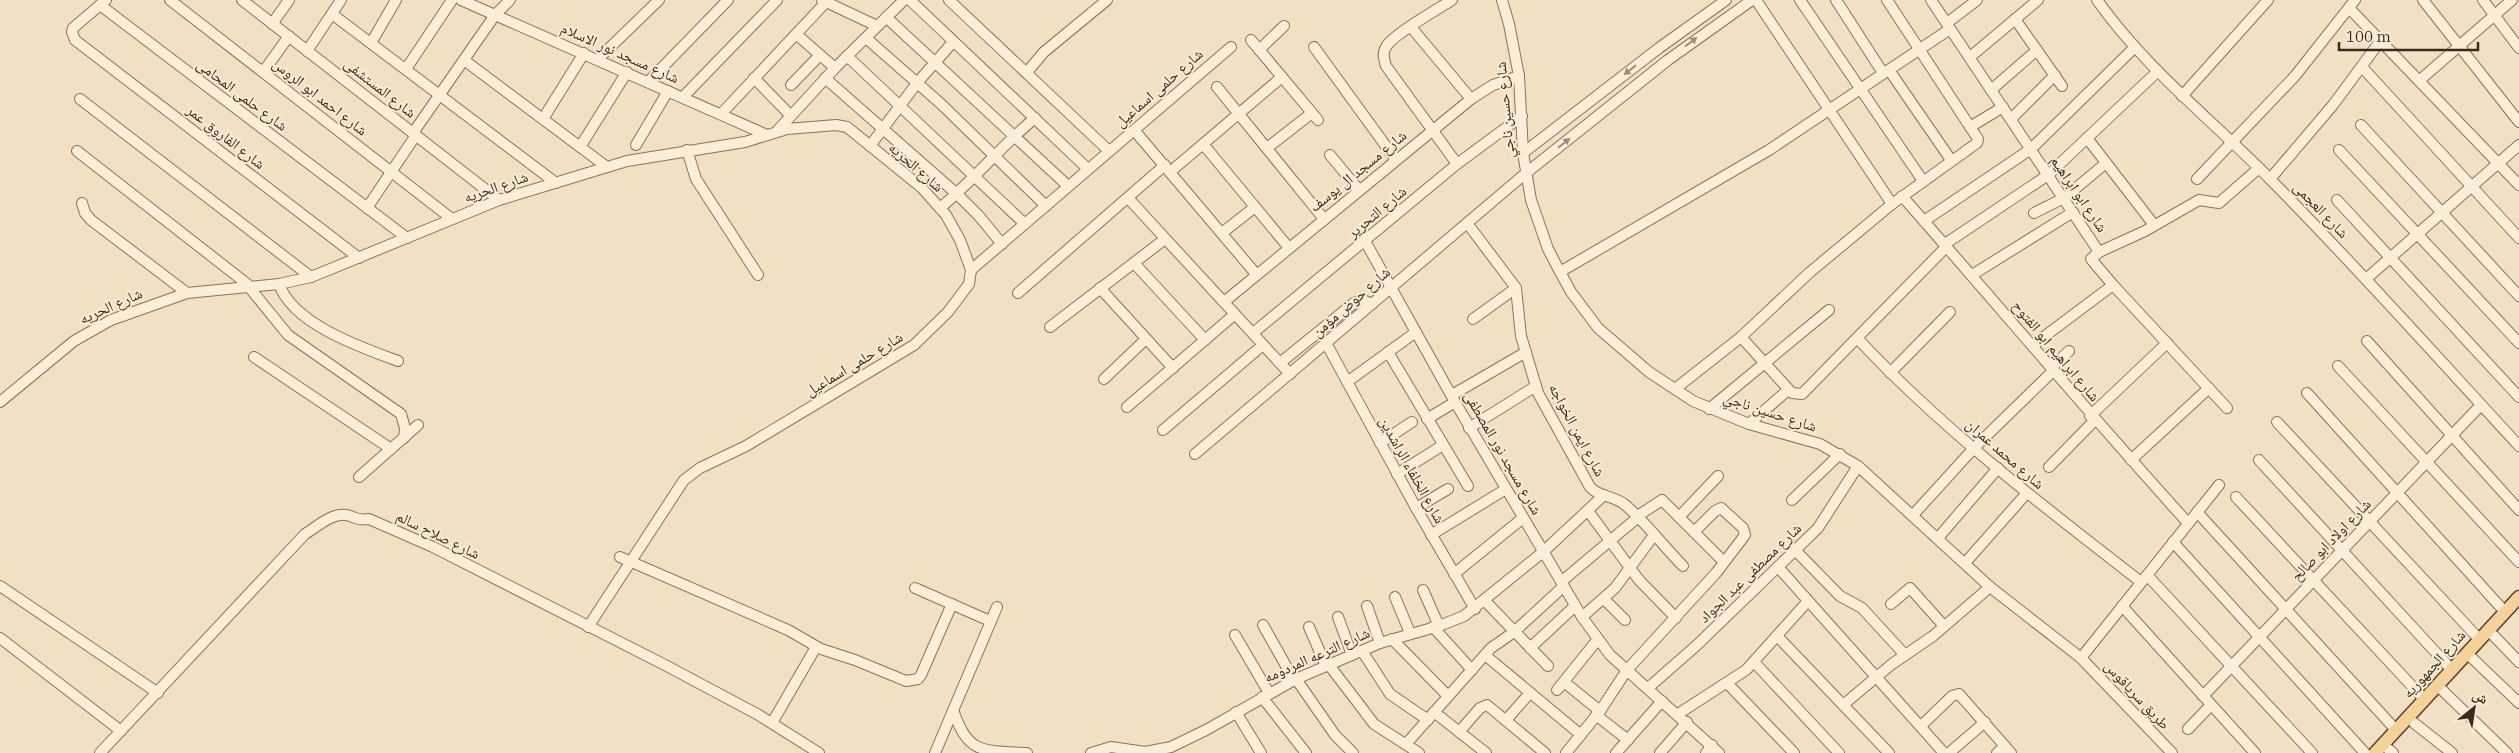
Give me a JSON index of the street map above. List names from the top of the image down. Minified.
{"streets":{"main road":["شارع الجمهوريه"],"street":["شارع مسجد نور الاسلام","شارع المستشفى","شارع حلمى اسماعيل","شارع حلمى المحامى","شارع احمد ابو الروس","شارع حسين ناجي","شارع الفاروق عمر","شارع الحريه","شارع مسجد ال يوسف","شارع ابو ابراهيم","شارع العجمى","شارع التحرير","شارع حوض مؤمن","شارع ابراهيم ابو الفتوح","شارع ايمن الخواجه","شارع مسجد نور المصطفى","شارع محمد عمران","شارع الخلفاء الراشدين","شارع صلاح سالم","شارع اولاد ابو صالح","شارع مصطفى عبد الجواد","شارع الترعه المردومه","طريق سرياقوس"]},"crossings":[["شارع مسجد نور الاسلام","شارع الحريه"],["شارع المستشفى","شارع الحريه"],["شارع حلمى اسماعيل","شارع الحريه"],["شارع حلمى اسماعيل","شارع صلاح سالم"],["شارع حلمى المحامى","شارع الفاروق عمر"],["شارع حلمى المحامى","شارع الحريه"],["شارع احمد ابو الروس","شارع الحريه"],["شارع حسين ناجي","شارع مسجد ال يوسف"],["شارع حسين ناجي","شارع التحرير"],["شارع حسين ناجي","شارع حوض مؤمن"],["شارع حسين ناجي","شارع مصطفى عبد الجواد"],["شارع حسين ناجي","طريق سرياقوس"],["شارع الفاروق عمر","شارع الحريه"],["شارع العجمى","شارع اولاد ابو صالح"],["شارع التحرير","شارع مسجد نور المصطفى"],["شارع حوض مؤمن","شارع مسجد نور المصطفى"],["شارع حوض مؤمن","شارع الخلفاء الراشدين"],["شارع ايمن الخواجه","شارع الترعه المردومه"],["شارع مسجد نور المصطفى","شارع مصطفى عبد الجواد"],["شارع مسجد نور المصطفى","شارع الترعه المردومه"],["شارع محمد عمران","شارع اولاد ابو صالح"],["شارع الخلفاء الراشدين","شارع الترعه المردومه"]],"scale_bar":"100 m","north":"top right"}
